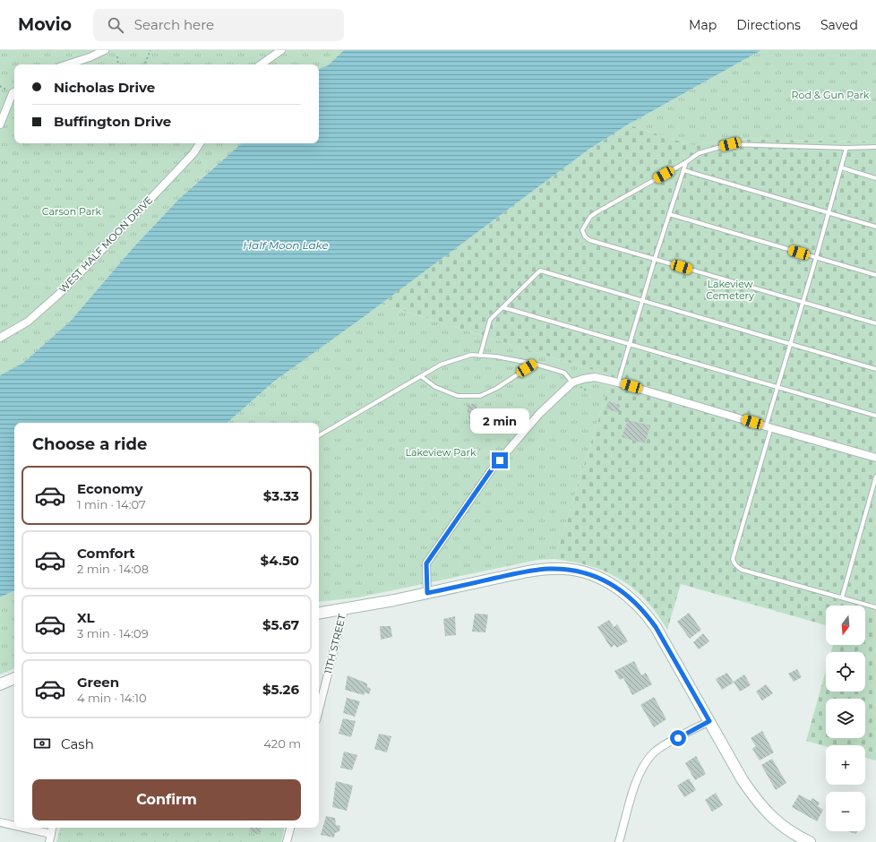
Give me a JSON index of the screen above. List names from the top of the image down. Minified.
{"streets":{"street":["WEST HALF MOON DRIVE","11TH STREET"]},"water":["Half Moon Lake"],"parks":["Rod & Gun Park","Carson Park","Lakeview Cemetery","Lakeview Park"],"north":"bottom","page":{"header":"Movio","search":"Search here","nav":["Map","Directions","Saved"],"banner":["Nicholas Drive","Buffington Drive"],"bubble":"2 min","heading":"Choose a ride","list":[{"name":"Economy","note":"1 min · 14:07","value":"$3.33"},{"name":"Comfort","note":"2 min · 14:08","value":"$4.50"},{"name":"XL","note":"3 min · 14:09","value":"$5.67"},{"name":"Green","note":"4 min · 14:10","value":"$5.26"}],"map_buttons":["+","−"],"pay":["Cash","420 m"],"buttons":"Confirm"}}
